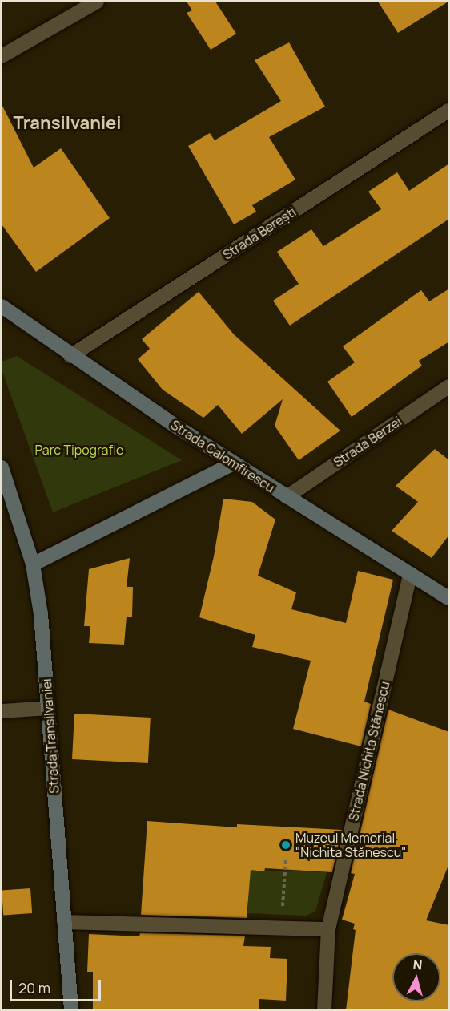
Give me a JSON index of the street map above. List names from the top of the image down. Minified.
{"streets":{"main road":["Strada Calomfirescu","Strada Transilvaniei"],"street":["Strada Berești","Strada Berzei","Strada Nichita Stănescu"]},"crossings":[["Strada Berești","Strada Calomfirescu"],["Strada Berzei","Strada Calomfirescu"],["Strada Calomfirescu","Strada Nichita Stănescu"]],"districts":["Transilvaniei"],"parks":["Parc Tipografie"],"places":["Muzeul Memorial \"Nichita Stănescu\""],"scale_bar":"20 m","north":"top"}
